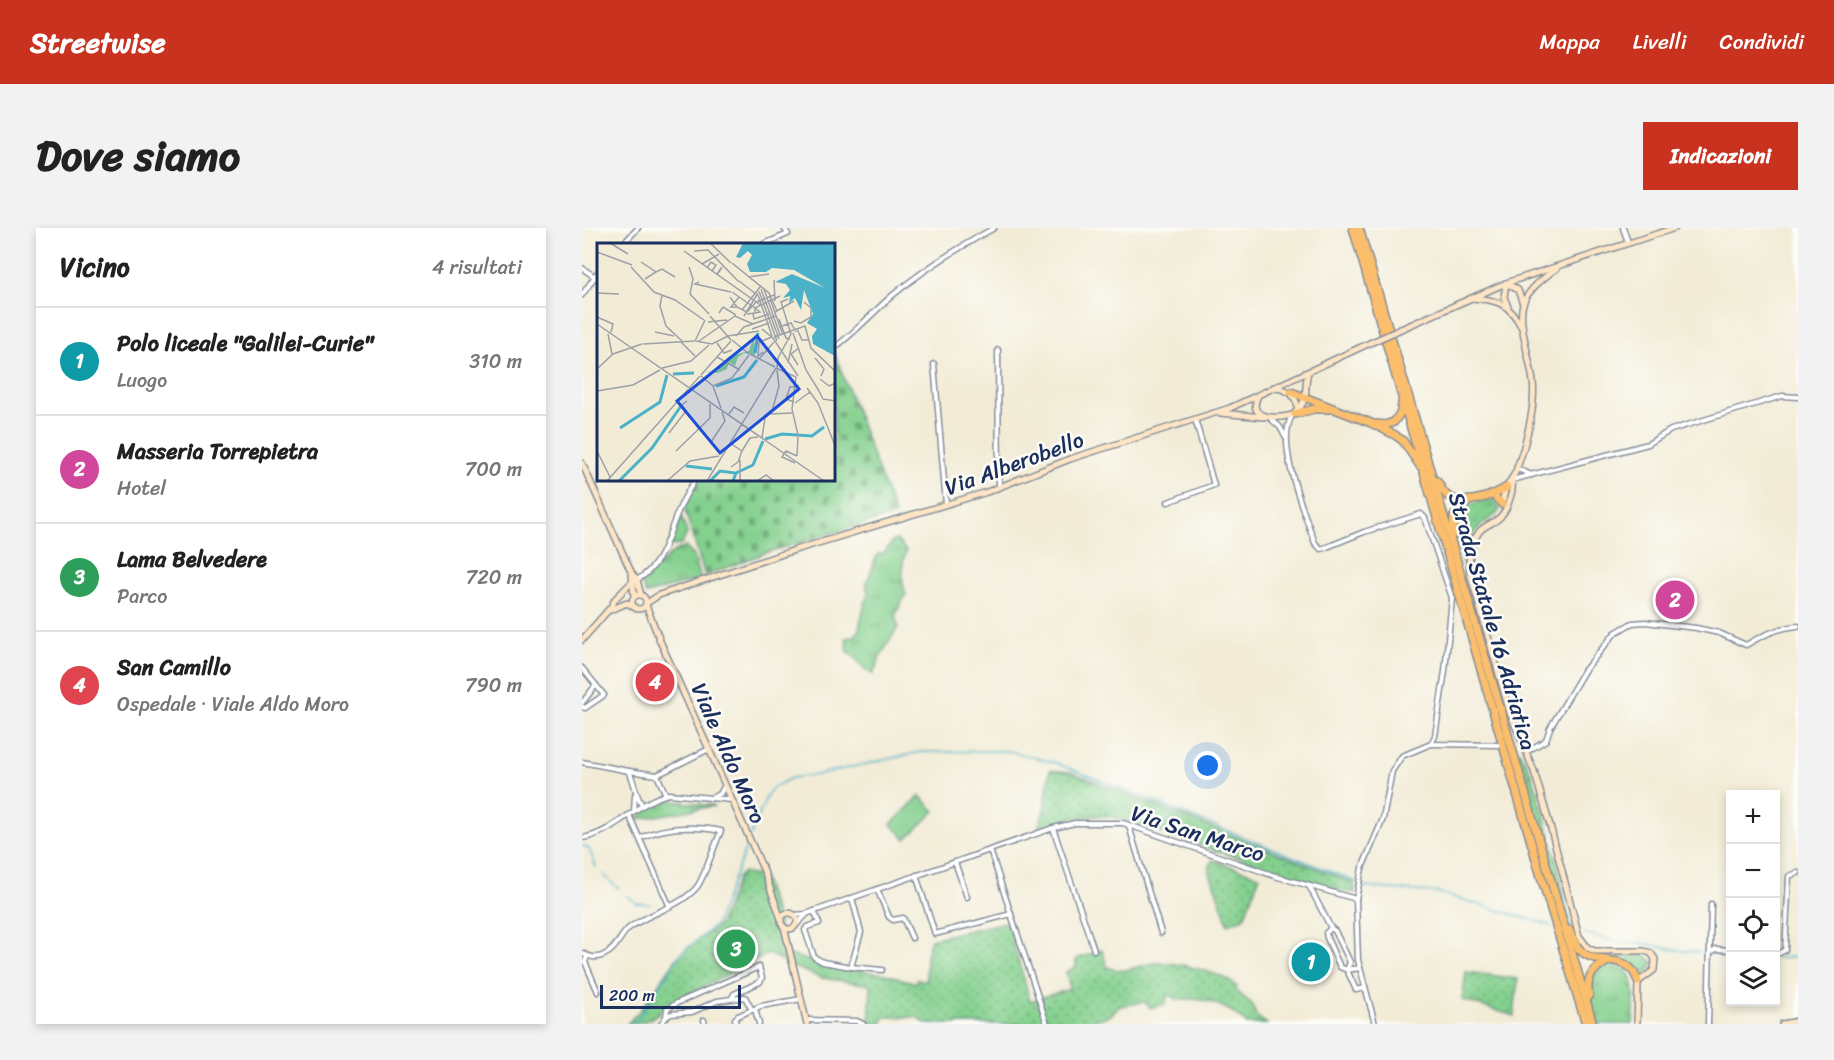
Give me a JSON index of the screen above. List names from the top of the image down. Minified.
{"streets":{"highway":["Strada Statale 16 Adriatica"],"main road":["Via Alberobello","Viale Aldo Moro"],"street":["Via San Marco"]},"crossings":[["Viale Aldo Moro","Via San Marco"]],"scale_bar":"200 m","page":{"header":"Streetwise","nav":["Mappa","Livelli","Condividi"],"title":"Dove siamo","buttons":"Indicazioni","heading":["Vicino","4 risultati"],"list":[{"mark":"1","name":"Polo liceale \"Galilei-Curie\"","note":"Luogo","value":"310 m"},{"mark":"2","name":"Masseria Torrepietra","note":"Hotel","value":"700 m"},{"mark":"3","name":"Lama Belvedere","note":"Parco","value":"720 m"},{"mark":"4","name":"San Camillo","note":"Ospedale · Viale Aldo Moro","value":"790 m"}],"pins":["2","4","3","1"],"map_buttons":["+","−"],"scale":"200 m"}}
